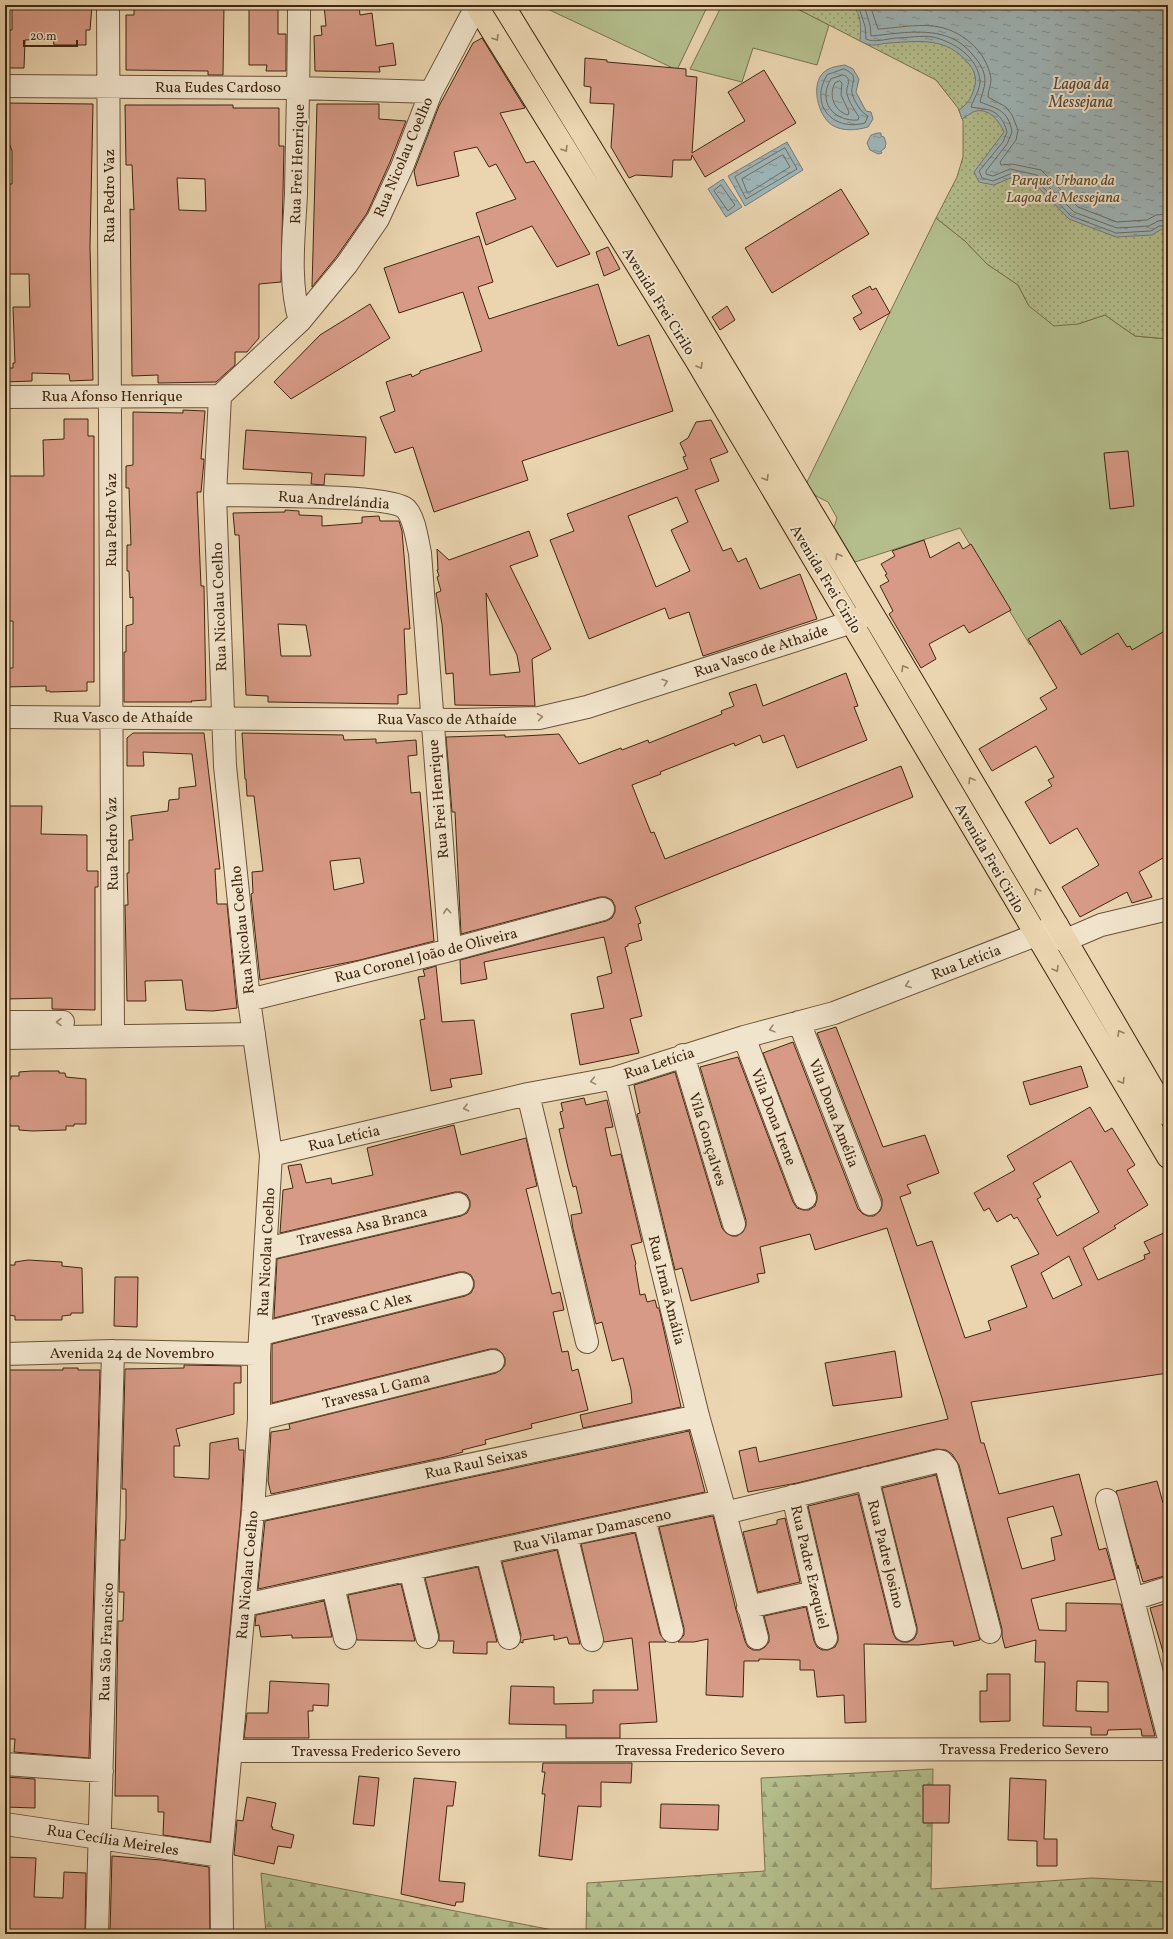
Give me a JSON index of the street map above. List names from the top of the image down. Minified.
{"streets":{"main road":["Avenida Frei Cirilo"],"street":["Rua Eudes Cardoso","Rua Nicolau Coelho","Rua Frei Henrique","Rua Pedro Vaz","Rua Afonso Henrique","Rua Andrelándia","Rua Vasco de Athaíde","Rua Coronel João de Oliveira","Rua Letícia","Vila Dona Amélia","Vila Dona Irene","Vila Gonçalves","Travessa Asa Branca","Rua Irmã Amália","Travessa C Alex","Avenida 24 de Novembro","Travessa L Gama","Rua Raul Seixas","Rua Vilamar Damasceno","Rua Padre Josino","Rua Padre Ezequiel","Rua São Francisco","Travessa Frederico Severo","Rua Cecília Meireles"]},"crossings":[["Rua Eudes Cardoso","Rua Nicolau Coelho"],["Rua Eudes Cardoso","Rua Frei Henrique"],["Rua Eudes Cardoso","Rua Pedro Vaz"],["Rua Nicolau Coelho","Rua Frei Henrique"],["Rua Nicolau Coelho","Avenida Frei Cirilo"],["Rua Nicolau Coelho","Rua Afonso Henrique"],["Rua Nicolau Coelho","Rua Andrelándia"],["Rua Nicolau Coelho","Rua Vasco de Athaíde"],["Rua Nicolau Coelho","Rua Coronel João de Oliveira"],["Rua Nicolau Coelho","Rua Letícia"],["Rua Nicolau Coelho","Travessa Asa Branca"],["Rua Nicolau Coelho","Travessa C Alex"],["Rua Nicolau Coelho","Avenida 24 de Novembro"],["Rua Nicolau Coelho","Travessa L Gama"],["Rua Nicolau Coelho","Rua Raul Seixas"],["Rua Nicolau Coelho","Rua Vilamar Damasceno"],["Rua Nicolau Coelho","Travessa Frederico Severo"],["Rua Nicolau Coelho","Rua Cecília Meireles"],["Rua Frei Henrique","Rua Andrelándia"],["Rua Frei Henrique","Rua Vasco de Athaíde"],["Rua Frei Henrique","Rua Coronel João de Oliveira"],["Rua Pedro Vaz","Rua Afonso Henrique"],["Rua Pedro Vaz","Rua Vasco de Athaíde"],["Rua Pedro Vaz","Rua Coronel João de Oliveira"],["Avenida Frei Cirilo","Rua Vasco de Athaíde"],["Avenida Frei Cirilo","Rua Letícia"],["Rua Letícia","Vila Dona Amélia"],["Rua Letícia","Vila Dona Irene"],["Rua Letícia","Vila Gonçalves"],["Rua Letícia","Rua Irmã Amália"],["Rua Irmã Amália","Rua Raul Seixas"],["Rua Irmã Amália","Rua Vilamar Damasceno"],["Travessa C Alex","Avenida 24 de Novembro"],["Avenida 24 de Novembro","Rua São Francisco"],["Rua Vilamar Damasceno","Rua Padre Josino"],["Rua Vilamar Damasceno","Rua Padre Ezequiel"],["Rua São Francisco","Rua Cecília Meireles"]],"one_way":["Rua Vasco de Athaíde","Rua Letícia"],"water":["Lagoa da Messejana"],"parks":["Parque Urbano da Lagoa de Messejana"],"scale_bar":"20 m"}
